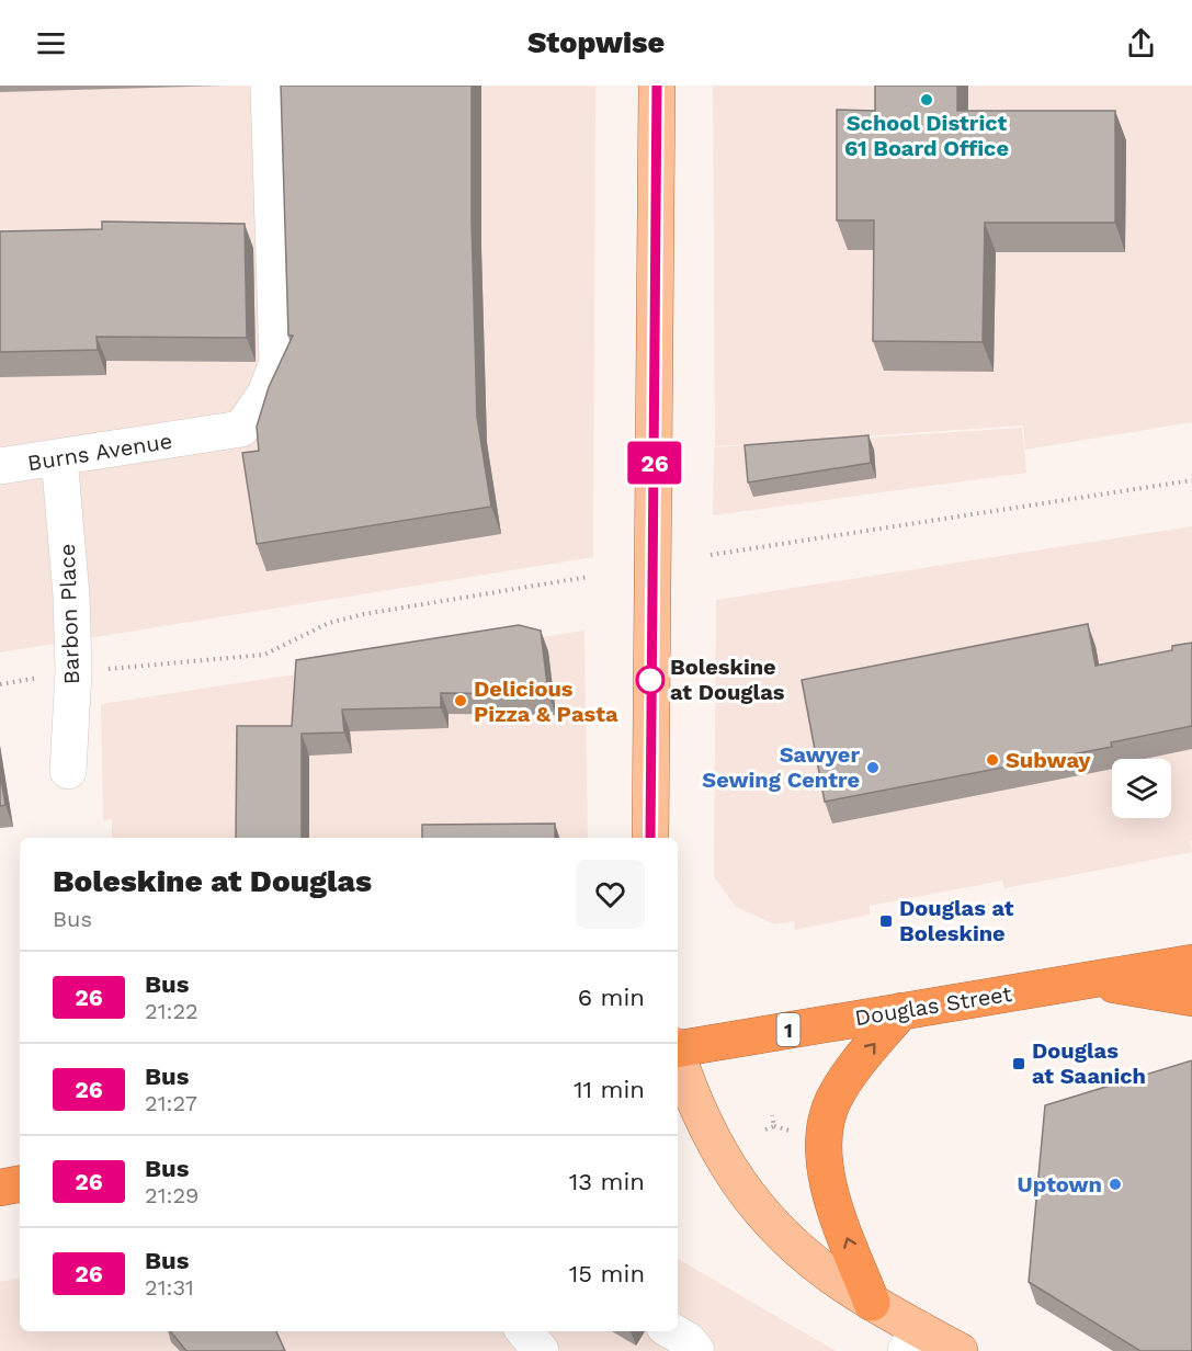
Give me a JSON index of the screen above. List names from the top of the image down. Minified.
{"streets":{"highway":["Douglas Street","1"],"street":["Burns Avenue","Barbon Place"]},"crossings":[["Burns Avenue","Barbon Place"]],"places":{"other":["School District 61 Board Office","Boleskine at Douglas","Delicious Pizza & Pasta","Subway","Sawyer Sewing Centre","Uptown"],"transit":["Douglas at Boleskine","Douglas at Saanich"]},"lines":["bus line 26"],"page":{"header":"Stopwise","on_map":"26","heading":["Boleskine at Douglas","Bus"],"list":[{"mark":"26","name":"Bus","note":"21:22","value":"6 min"},{"mark":"26","name":"Bus","note":"21:27","value":"11 min"},{"mark":"26","name":"Bus","note":"21:29","value":"13 min"},{"mark":"26","name":"Bus","note":"21:31","value":"15 min"}]}}
